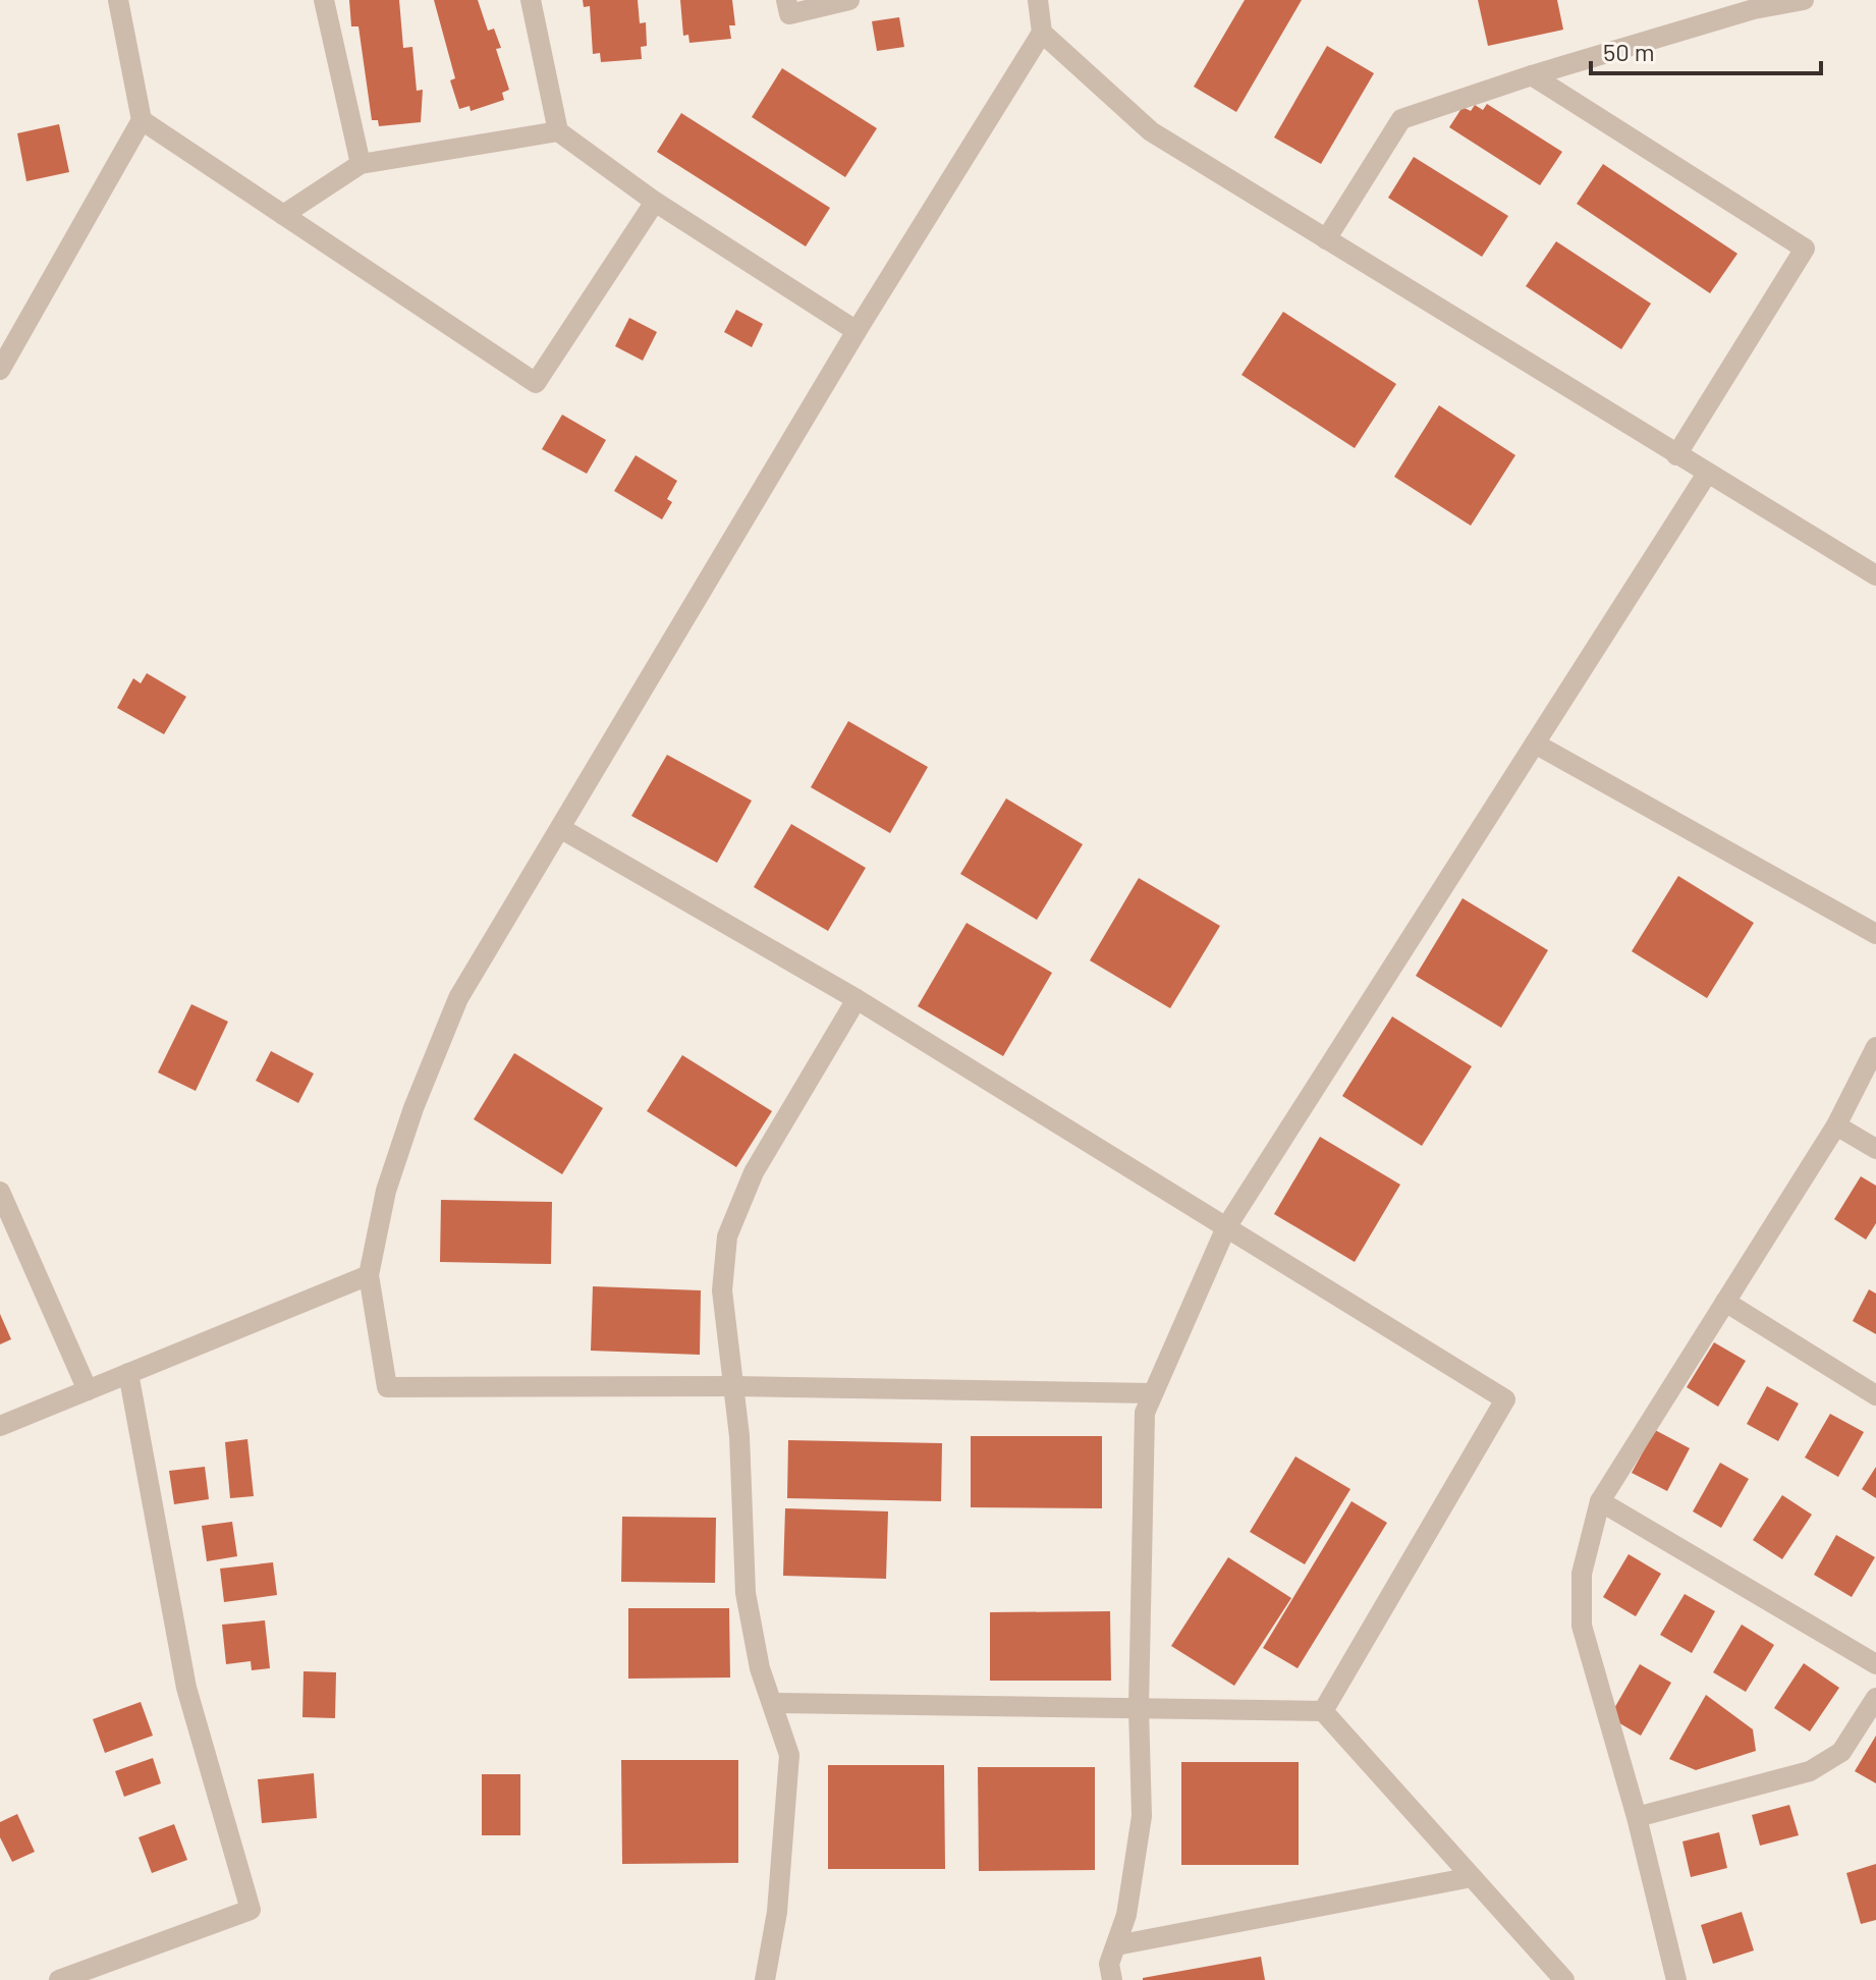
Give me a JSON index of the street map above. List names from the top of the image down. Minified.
{"scale_bar":"50 m"}
